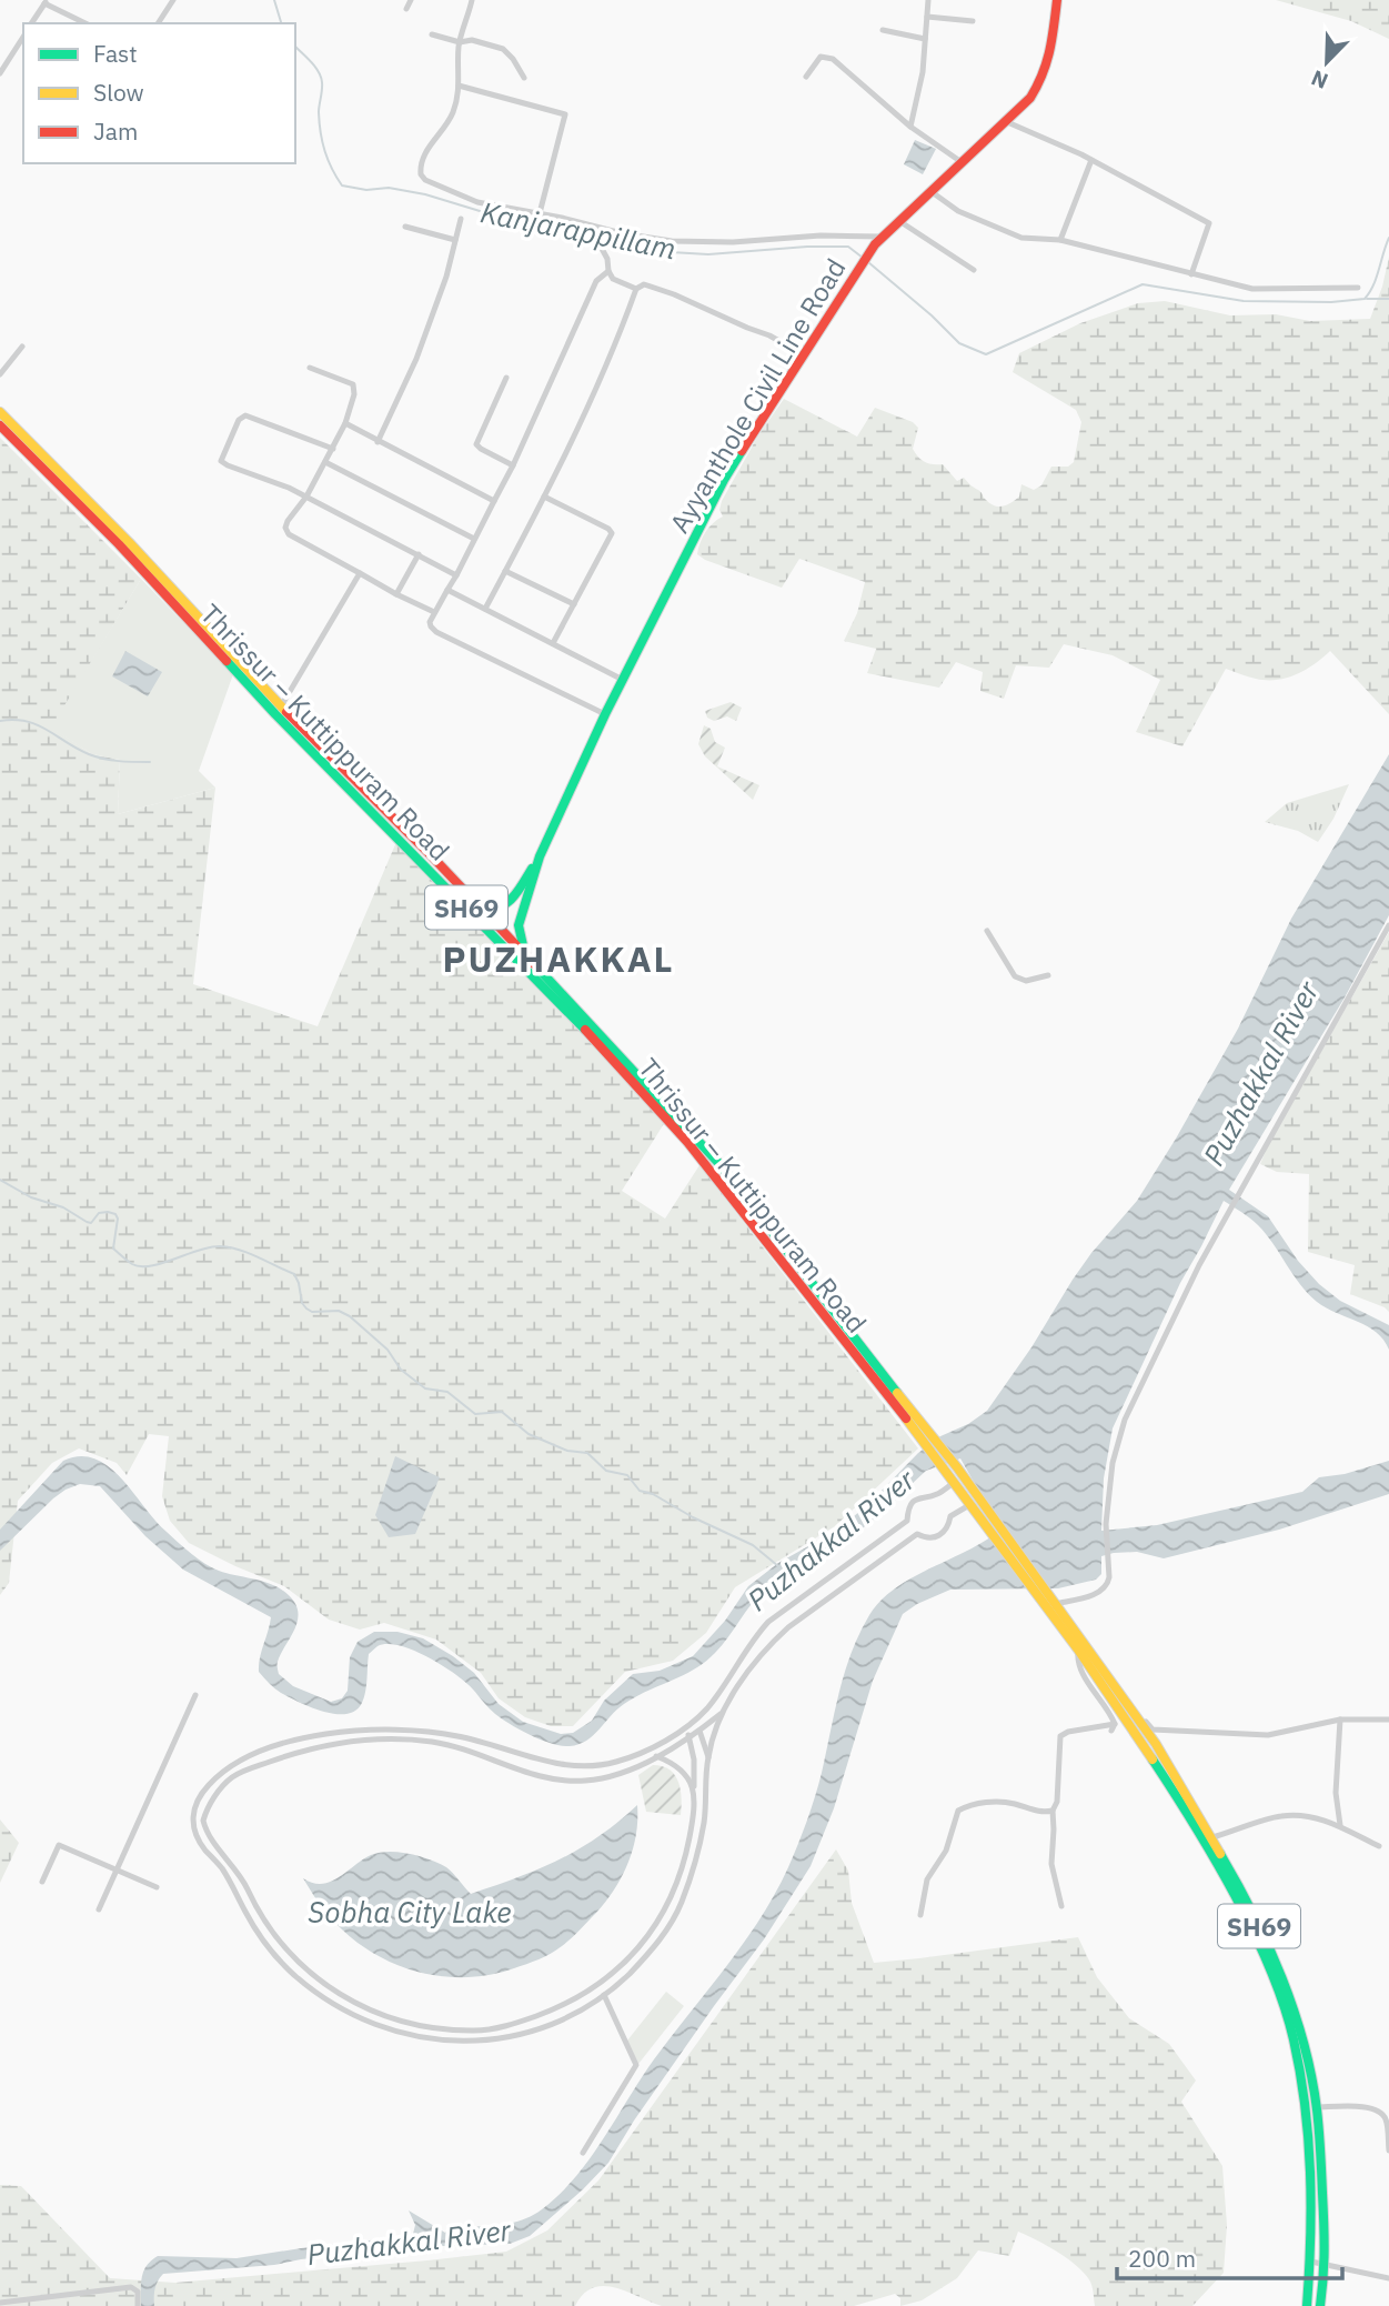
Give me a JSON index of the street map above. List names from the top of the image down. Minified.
{"streets":{"main road":["Ayyanthole Civil Line Road","Thrissur – Kuttippuram Road","SH69"]},"crossings":[["Ayyanthole Civil Line Road","Thrissur – Kuttippuram Road"]],"districts":["PUZHAKKAL"],"water":["Kanjarappillam","Puzhakkal River","Sobha City Lake"],"legend":["Fast","Slow","Jam"],"scale_bar":"200 m","north":"bottom left"}
